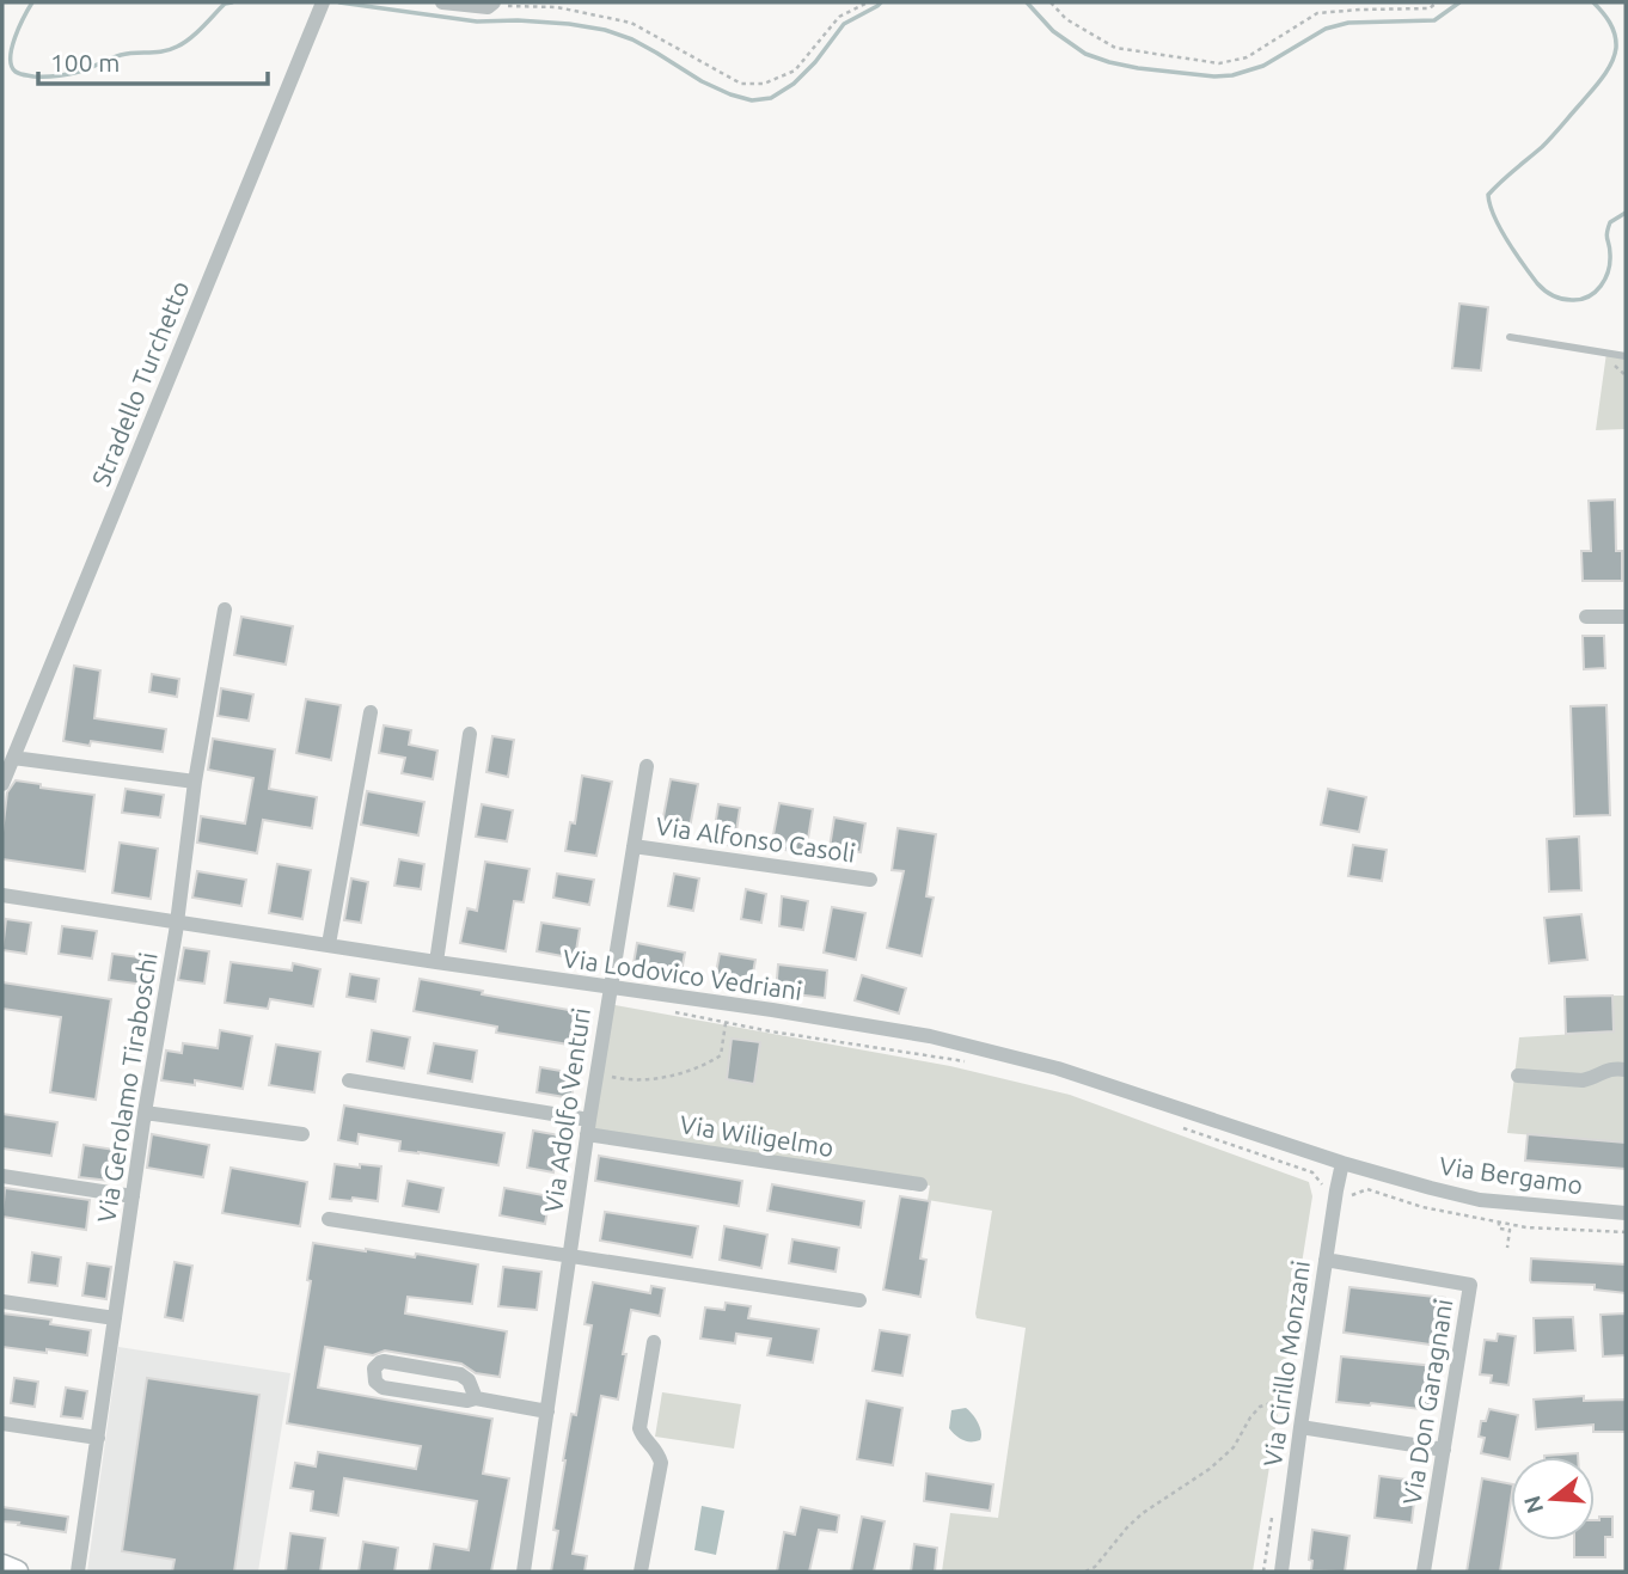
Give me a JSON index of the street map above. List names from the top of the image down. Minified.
{"streets":{"street":["Stradello Turchetto","Via Alfonso Casoli","Via Lodovico Vedriani","Via Gerolamo Tiraboschi","Via Adolfo Venturi","Via Wiligelmo","Via Bergamo","Via Cirillo Monzani","Via Don Garagnani"]},"crossings":[["Via Alfonso Casoli","Via Adolfo Venturi"],["Via Lodovico Vedriani","Via Gerolamo Tiraboschi"],["Via Lodovico Vedriani","Via Adolfo Venturi"],["Via Lodovico Vedriani","Via Bergamo"],["Via Lodovico Vedriani","Via Cirillo Monzani"],["Via Adolfo Venturi","Via Wiligelmo"],["Via Bergamo","Via Cirillo Monzani"],["Via Cirillo Monzani","Via Don Garagnani"]],"scale_bar":"100 m","north":"left"}
